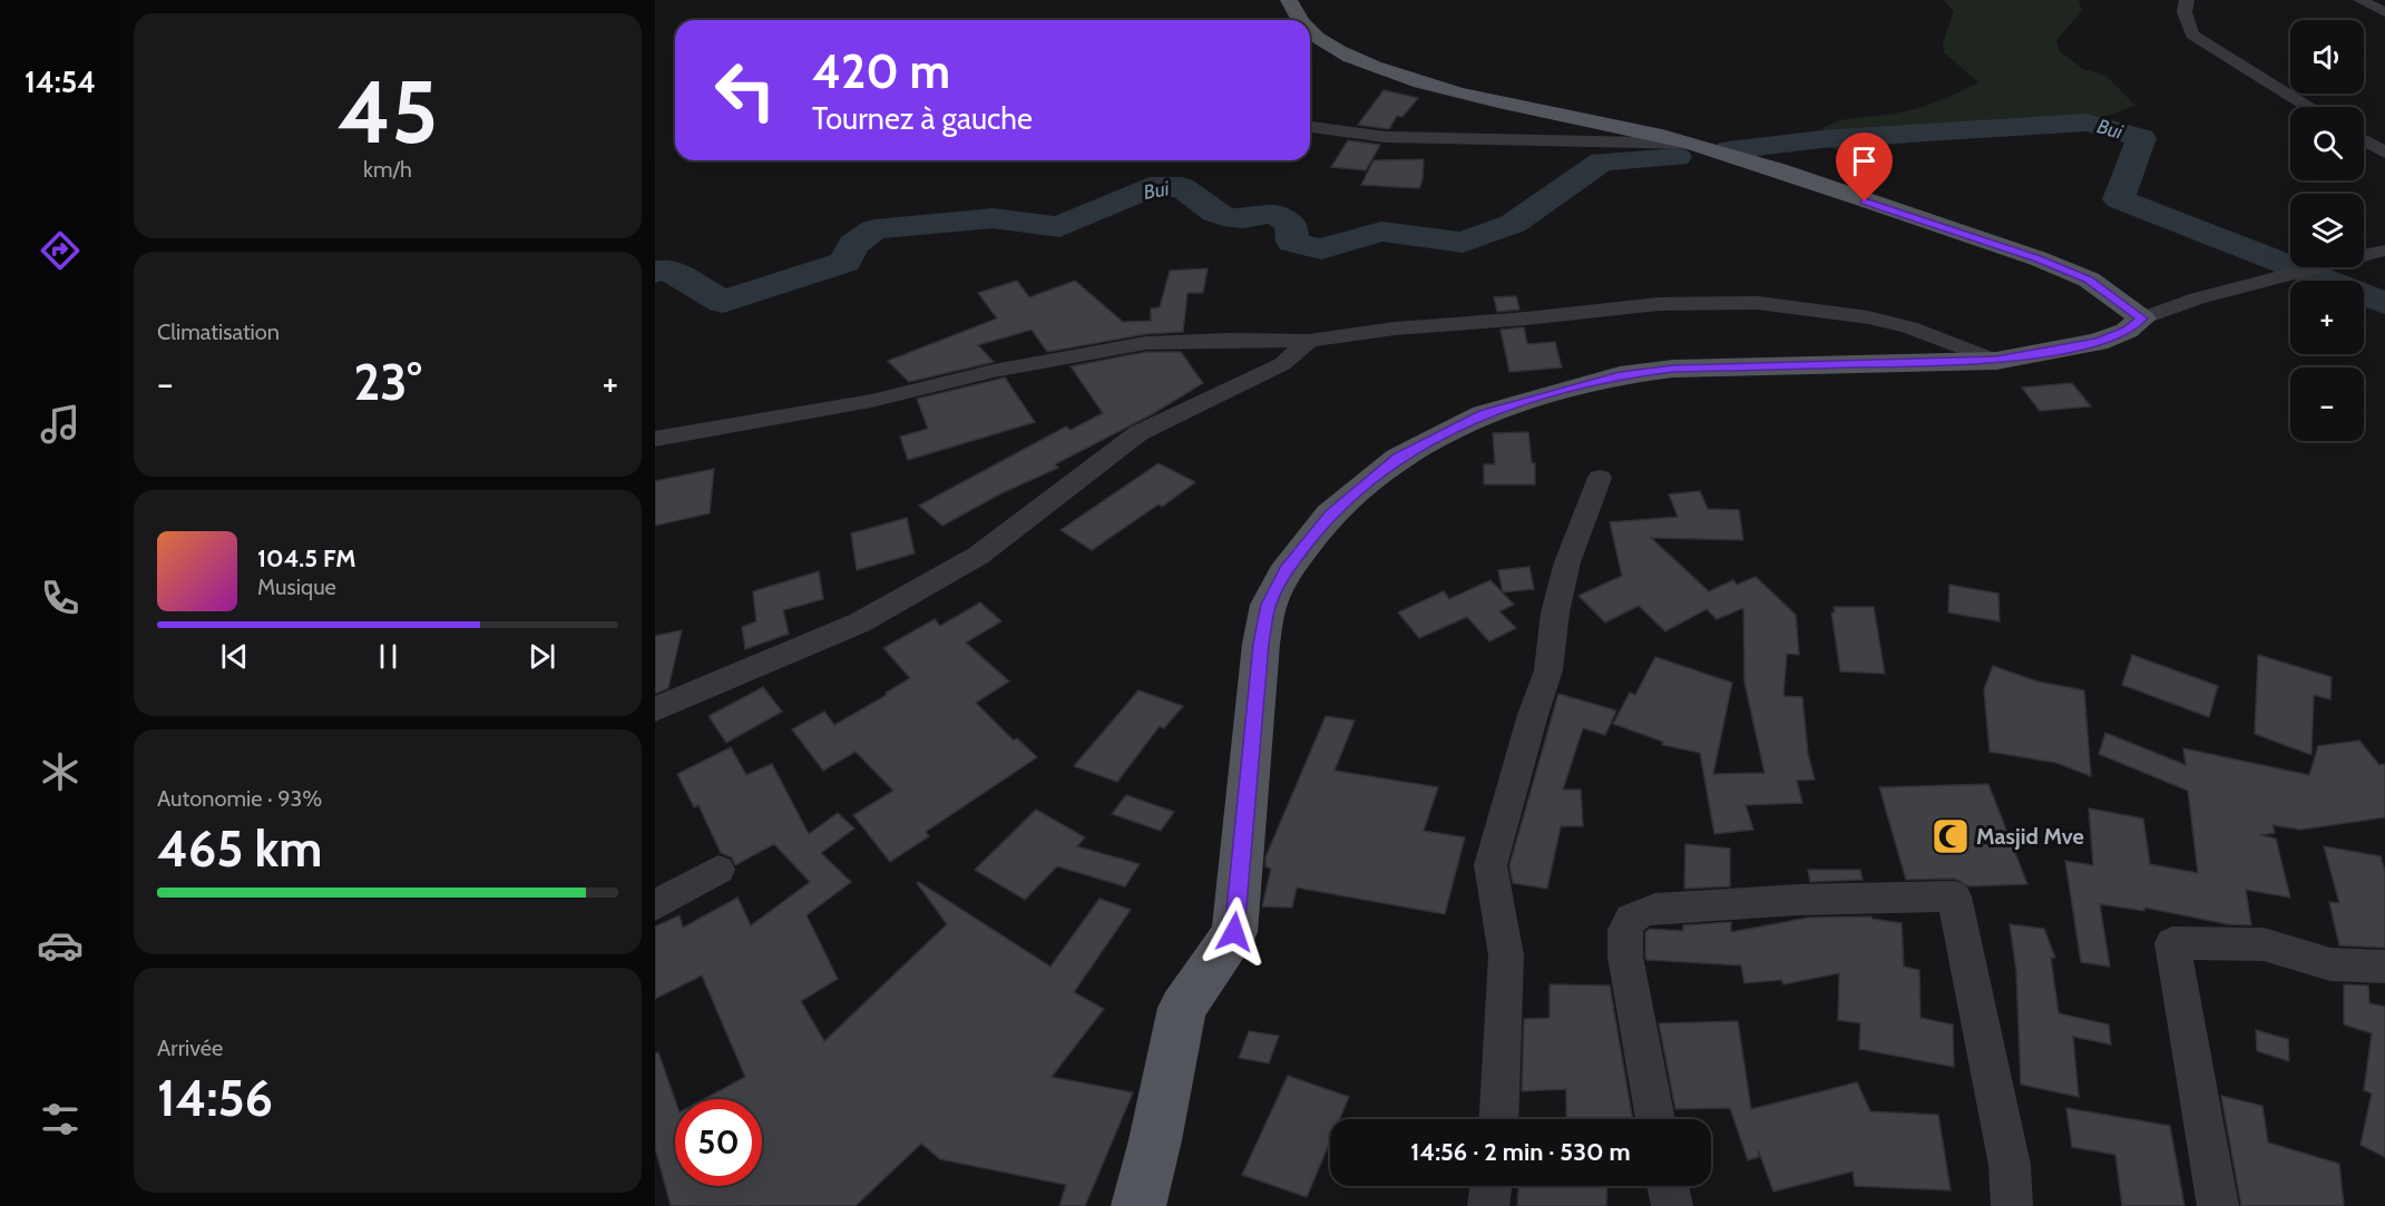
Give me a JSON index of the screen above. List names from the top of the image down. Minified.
{"water":["Bui"],"places":{"mosque":["Masjid Mve"]},"page":{"tabs":"14:54","tile":[["45","km/h"],"Climatisation",["Autonomie · 93%","465 km"],["Arrivée","14:56"]],"map_buttons":["+","−"],"turn":["420 m","Tournez à gauche"],"heat":["−","23°","+"],"song":["104.5 FM","Musique"],"limit":"50","trip":"14:56 · 2 min · 530 m"}}
